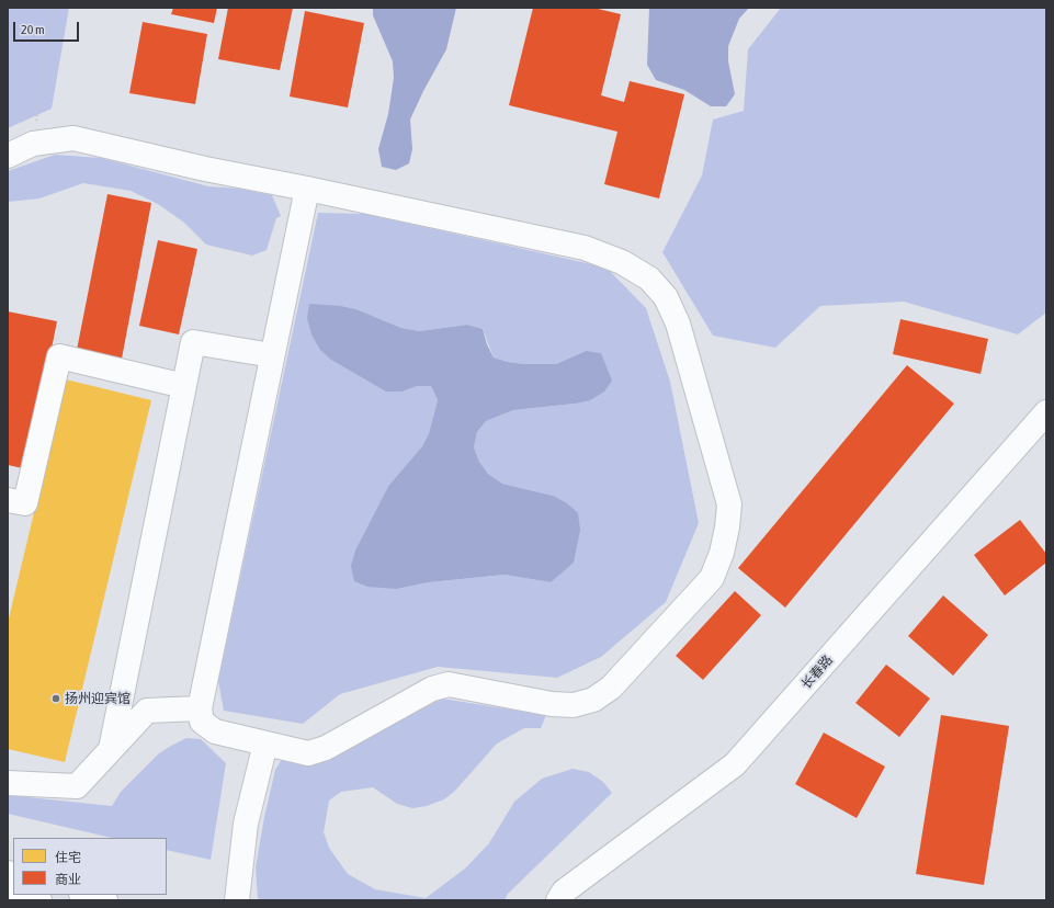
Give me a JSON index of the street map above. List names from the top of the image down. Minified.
{"streets":{"street":["长春路"]},"places":["扬州迎宾馆"],"legend":["住宅","商业"],"scale_bar":"20 m"}
